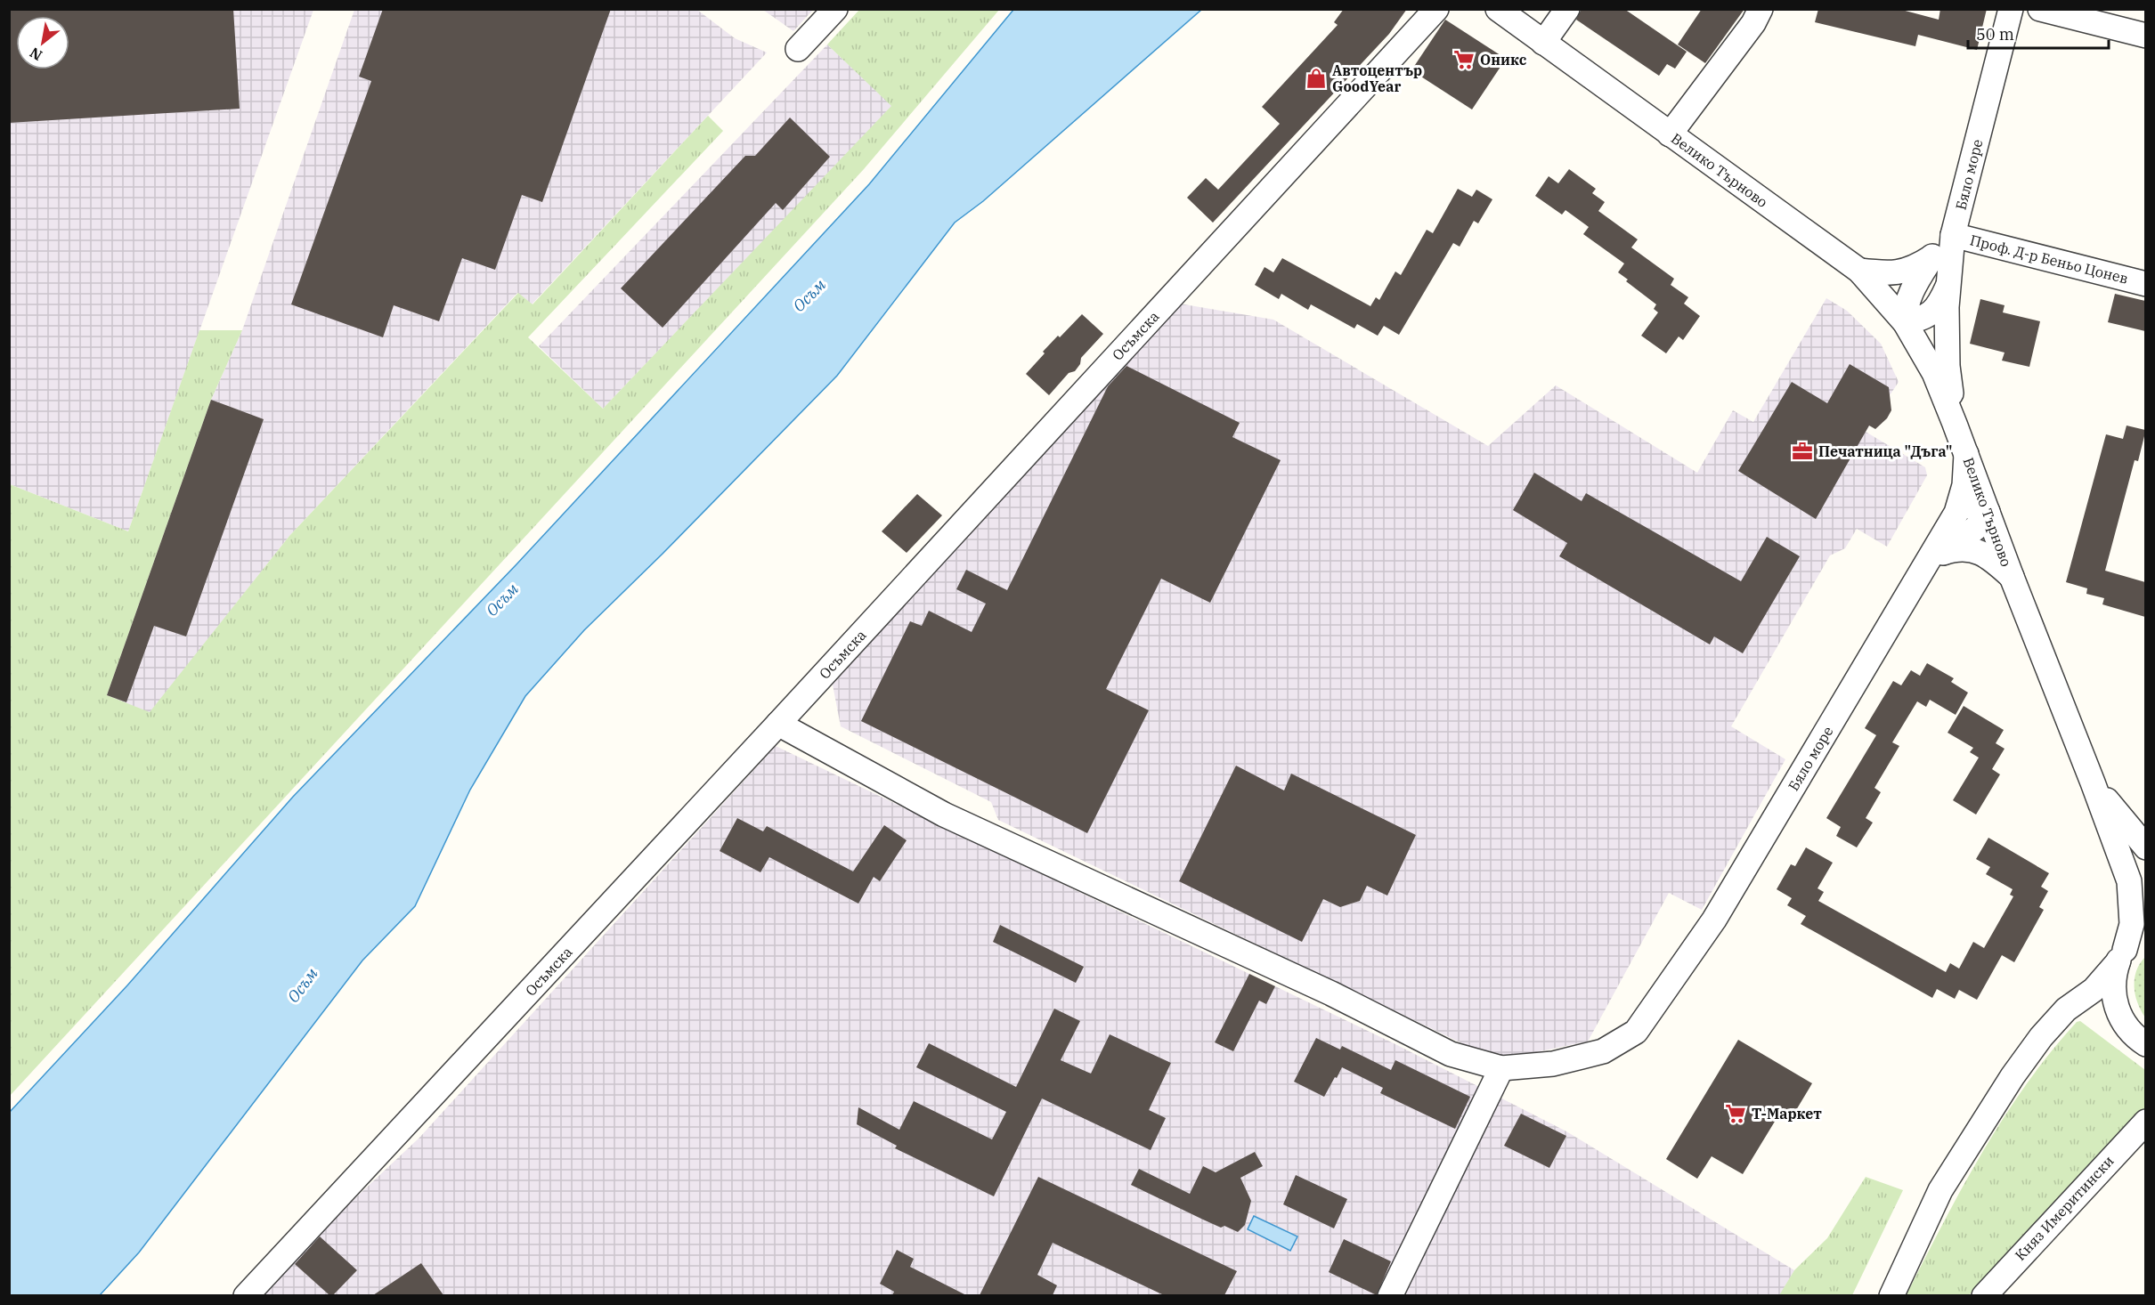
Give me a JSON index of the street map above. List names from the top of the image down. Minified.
{"streets":{"street":["Велико Търново","Бяло море","Проф. Д-р Беньо Цонев","Осъмска","Княз Имеритински"]},"crossings":[["Велико Търново","Бяло море"],["Бяло море","Проф. Д-р Беньо Цонев"]],"water":["Осъм"],"places":{"supermarket":["Оникс","Т-Маркет"],"shop":["Автоцентър GoodYear"],"office":["Печатница \"Дъга\""]},"scale_bar":"50 m","north":"bottom left"}
